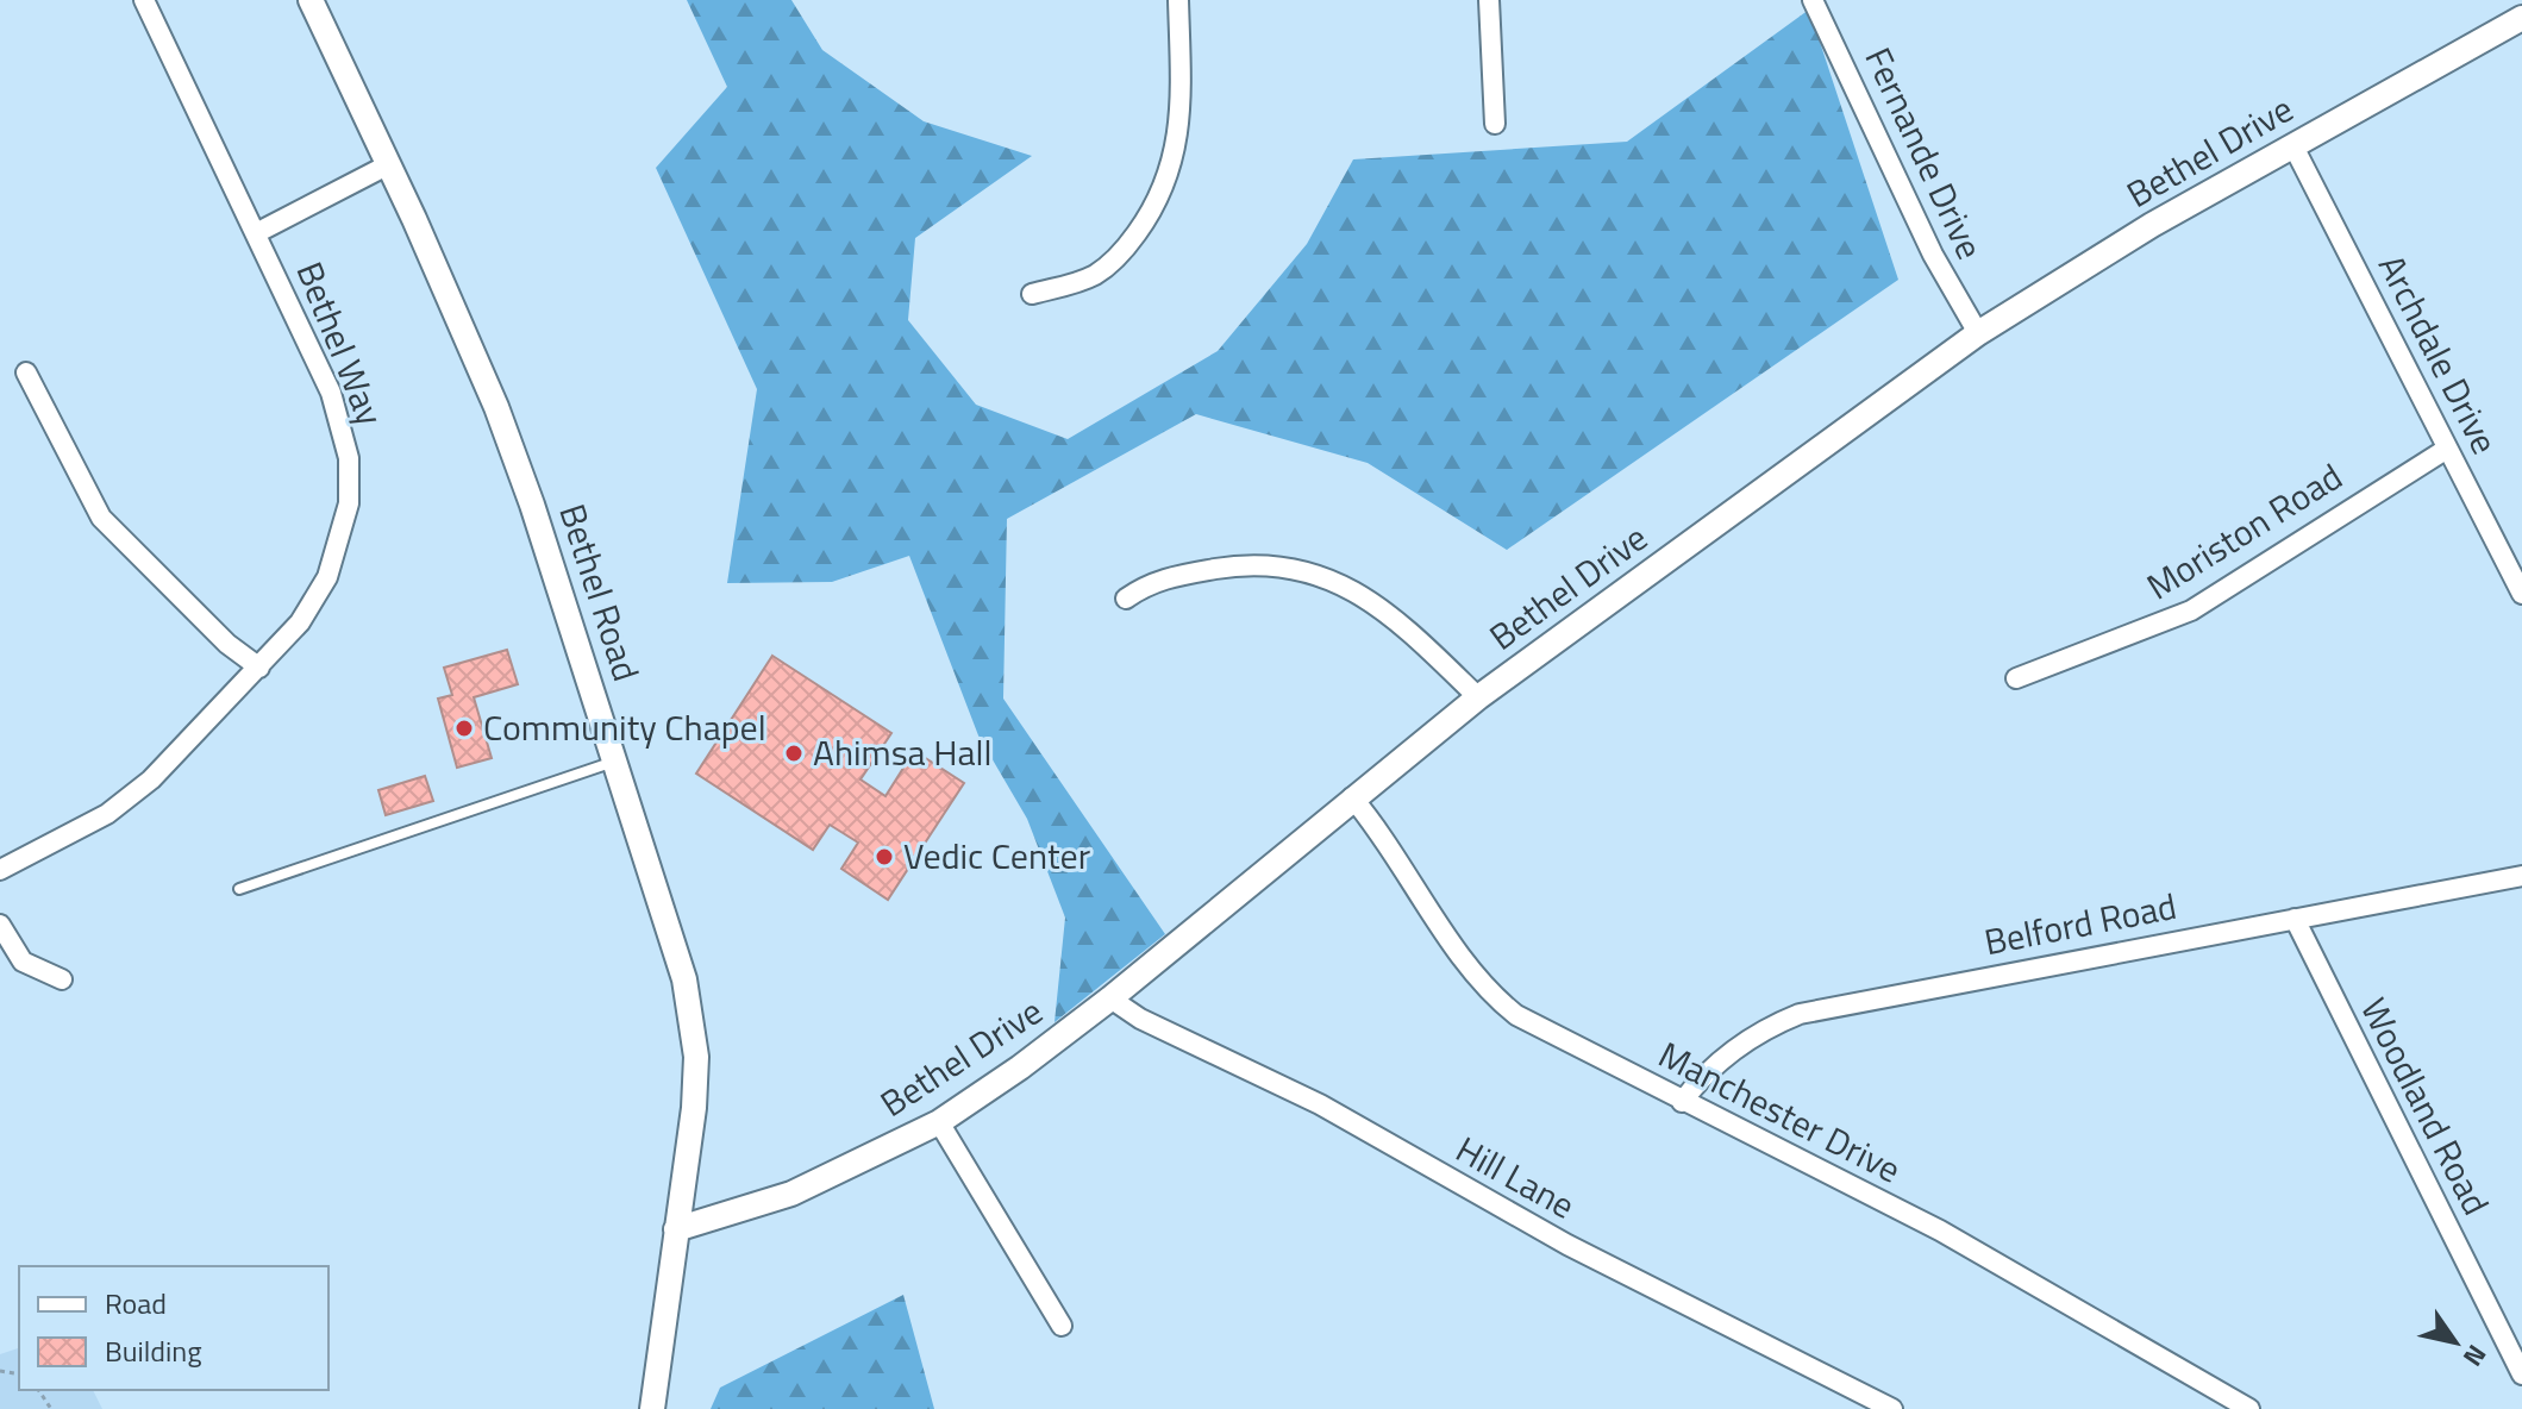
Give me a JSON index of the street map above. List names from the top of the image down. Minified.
{"streets":{"street":["Bethel Drive","Fernande Drive","Bethel Way","Archdale Drive","Moriston Road","Bethel Road","Belford Road","Woodland Road","Manchester Drive","Hill Lane"]},"crossings":[["Bethel Drive","Fernande Drive"],["Bethel Drive","Archdale Drive"],["Bethel Drive","Bethel Road"],["Bethel Drive","Manchester Drive"],["Bethel Drive","Hill Lane"],["Archdale Drive","Moriston Road"],["Belford Road","Woodland Road"],["Belford Road","Manchester Drive"]],"places":["Community Chapel","Ahimsa Hall","Vedic Center"],"legend":["Road","Building"],"north":"bottom right"}
